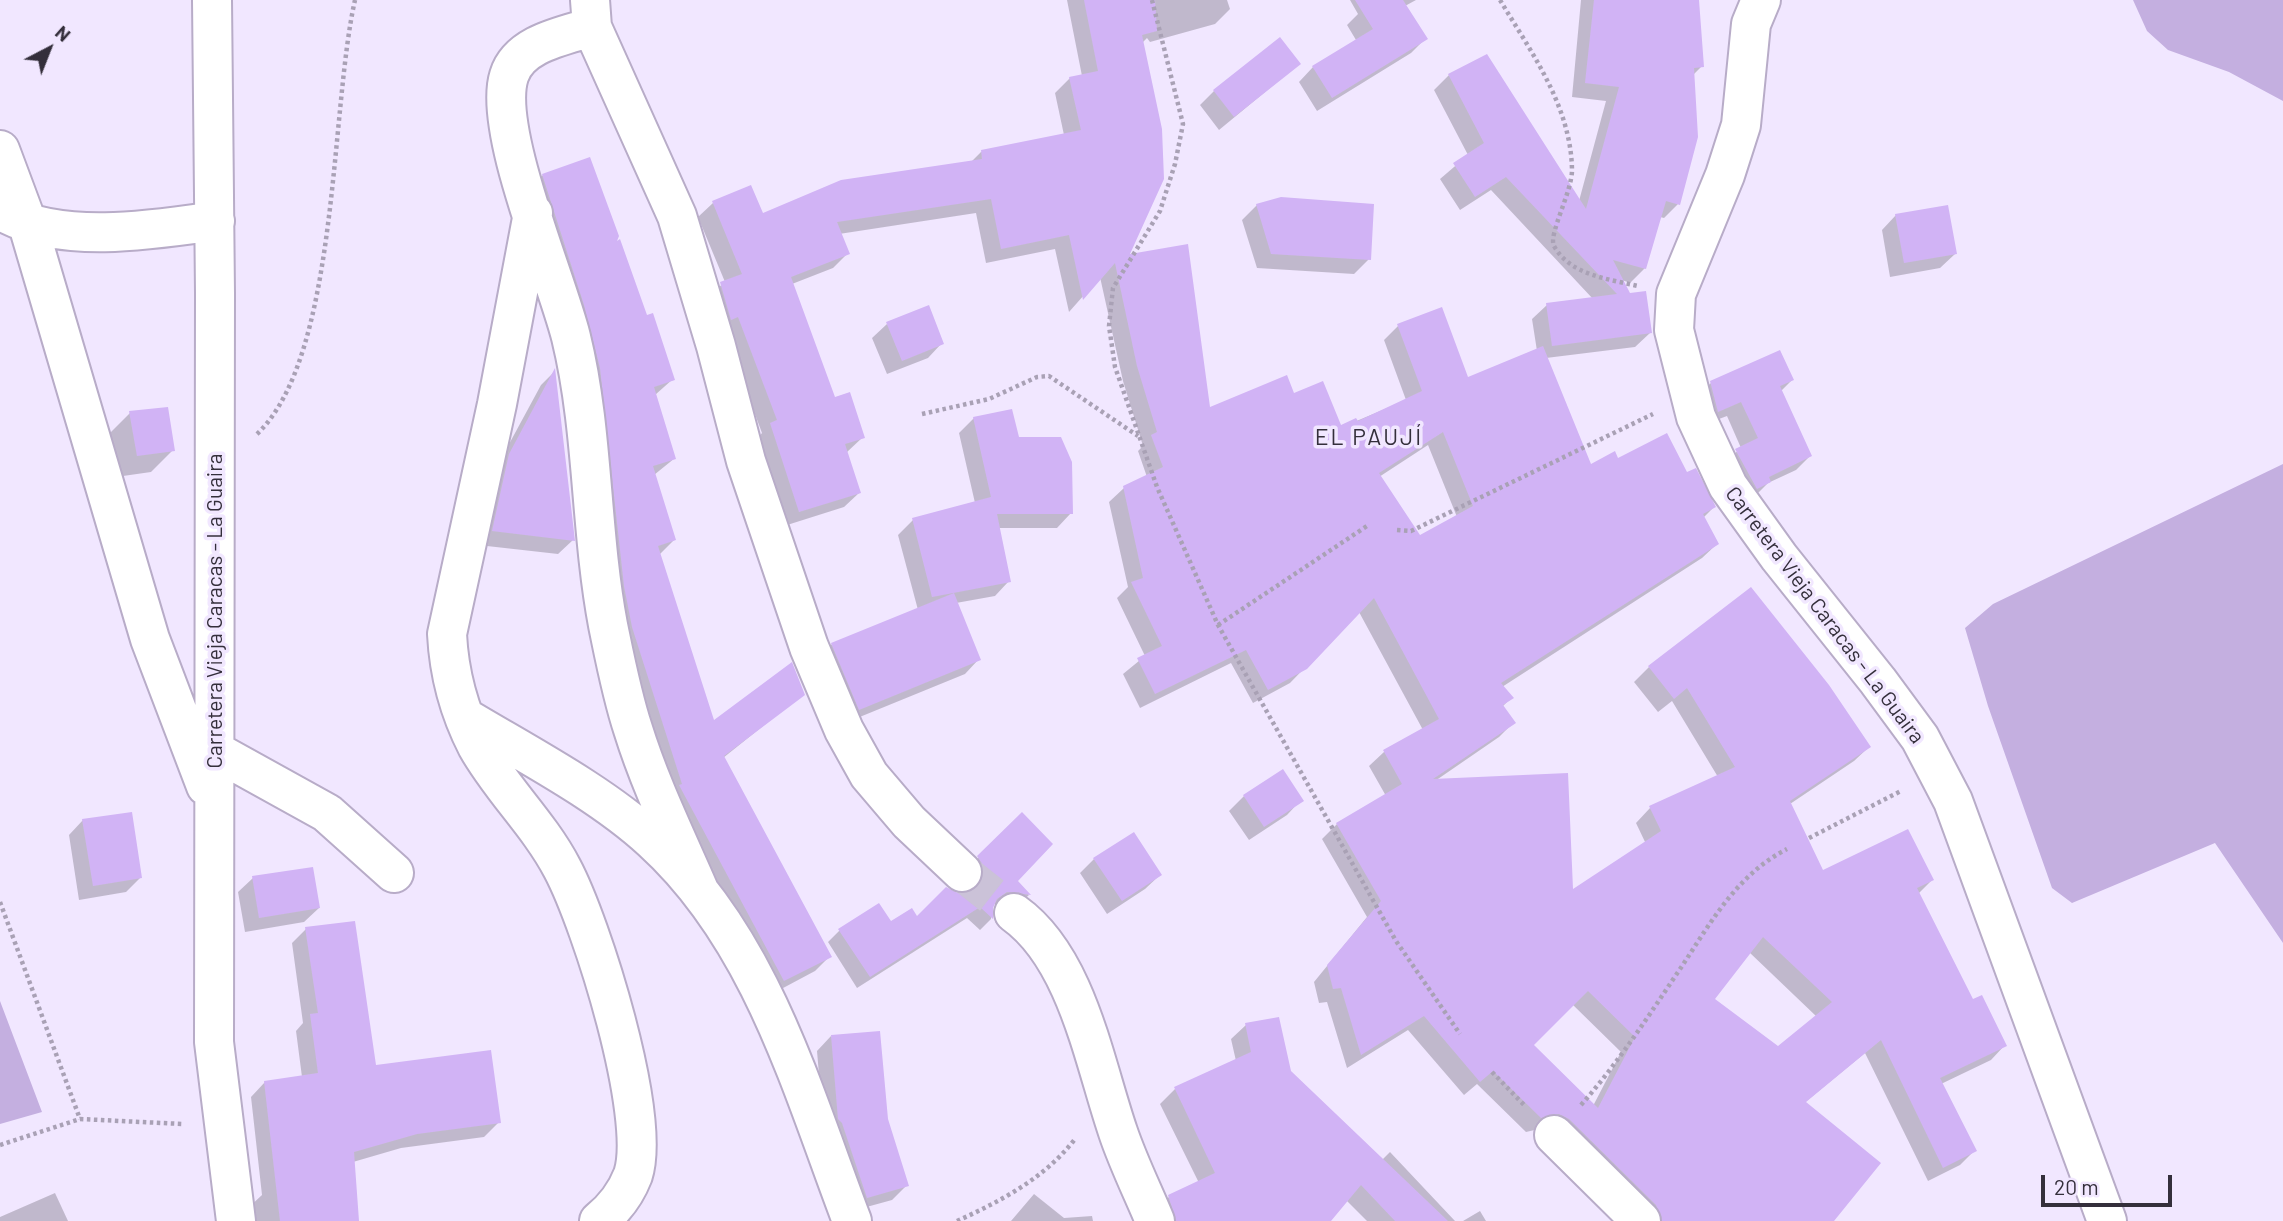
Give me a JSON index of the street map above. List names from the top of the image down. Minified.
{"streets":{"street":["Carretera Vieja Caracas - La Guaira"]},"districts":["EL PAUJÍ"],"scale_bar":"20 m","north":"top right"}
